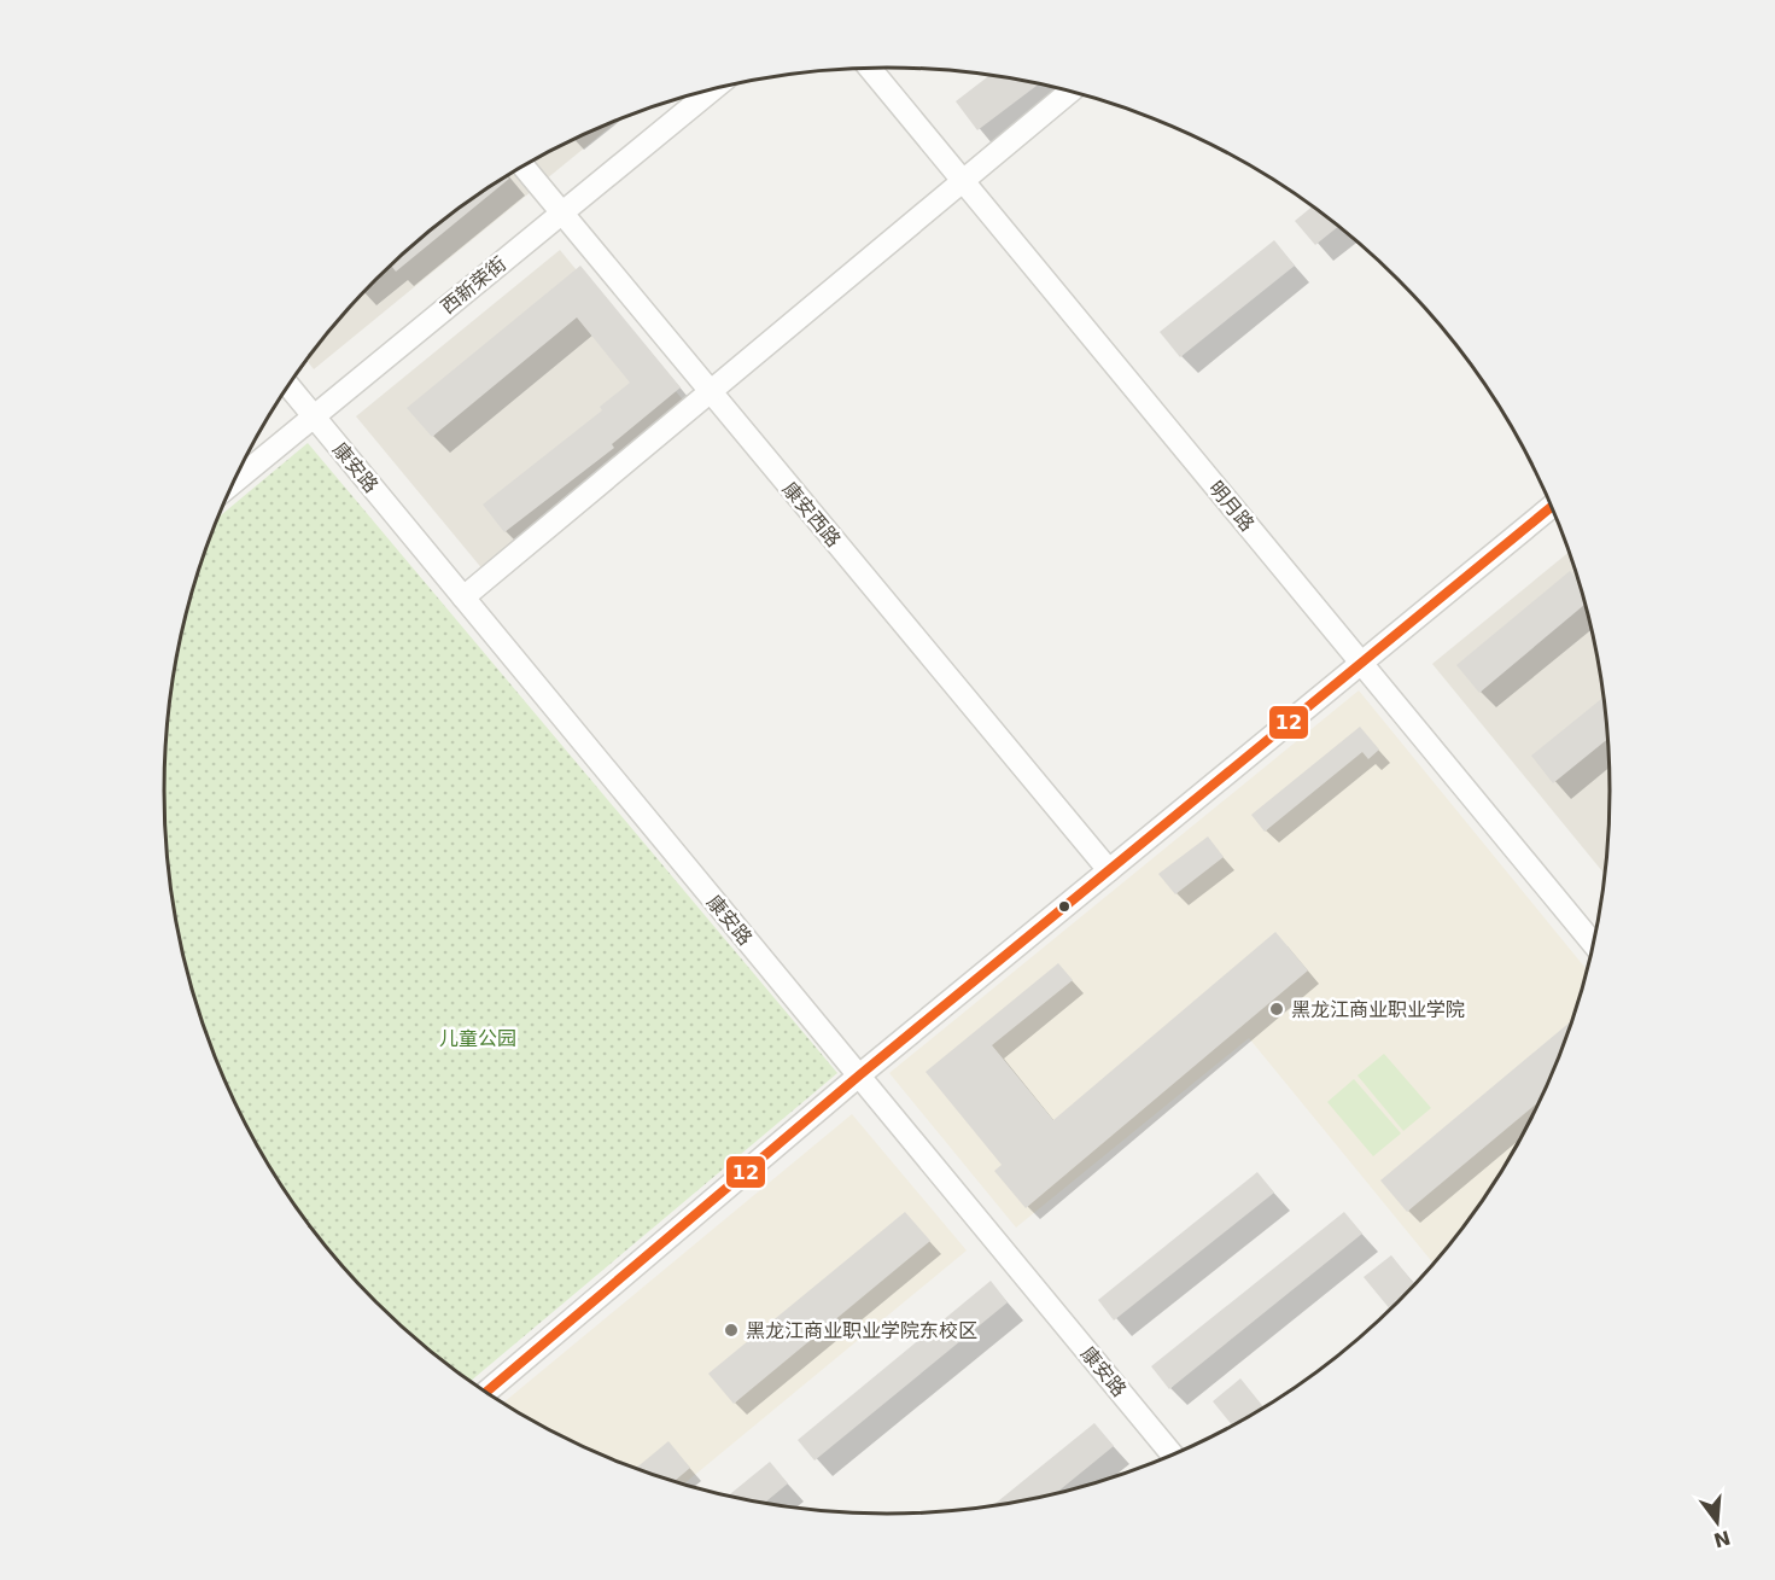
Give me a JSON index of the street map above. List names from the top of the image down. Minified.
{"streets":{"street":["西新荣街","康安路","明月路","康安西路"]},"crossings":[["西新荣街","康安路"],["西新荣街","康安西路"]],"parks":["儿童公园"],"places":["黑龙江商业职业学院","黑龙江商业职业学院东校区"],"lines":["transit line 12"],"north":"bottom"}
